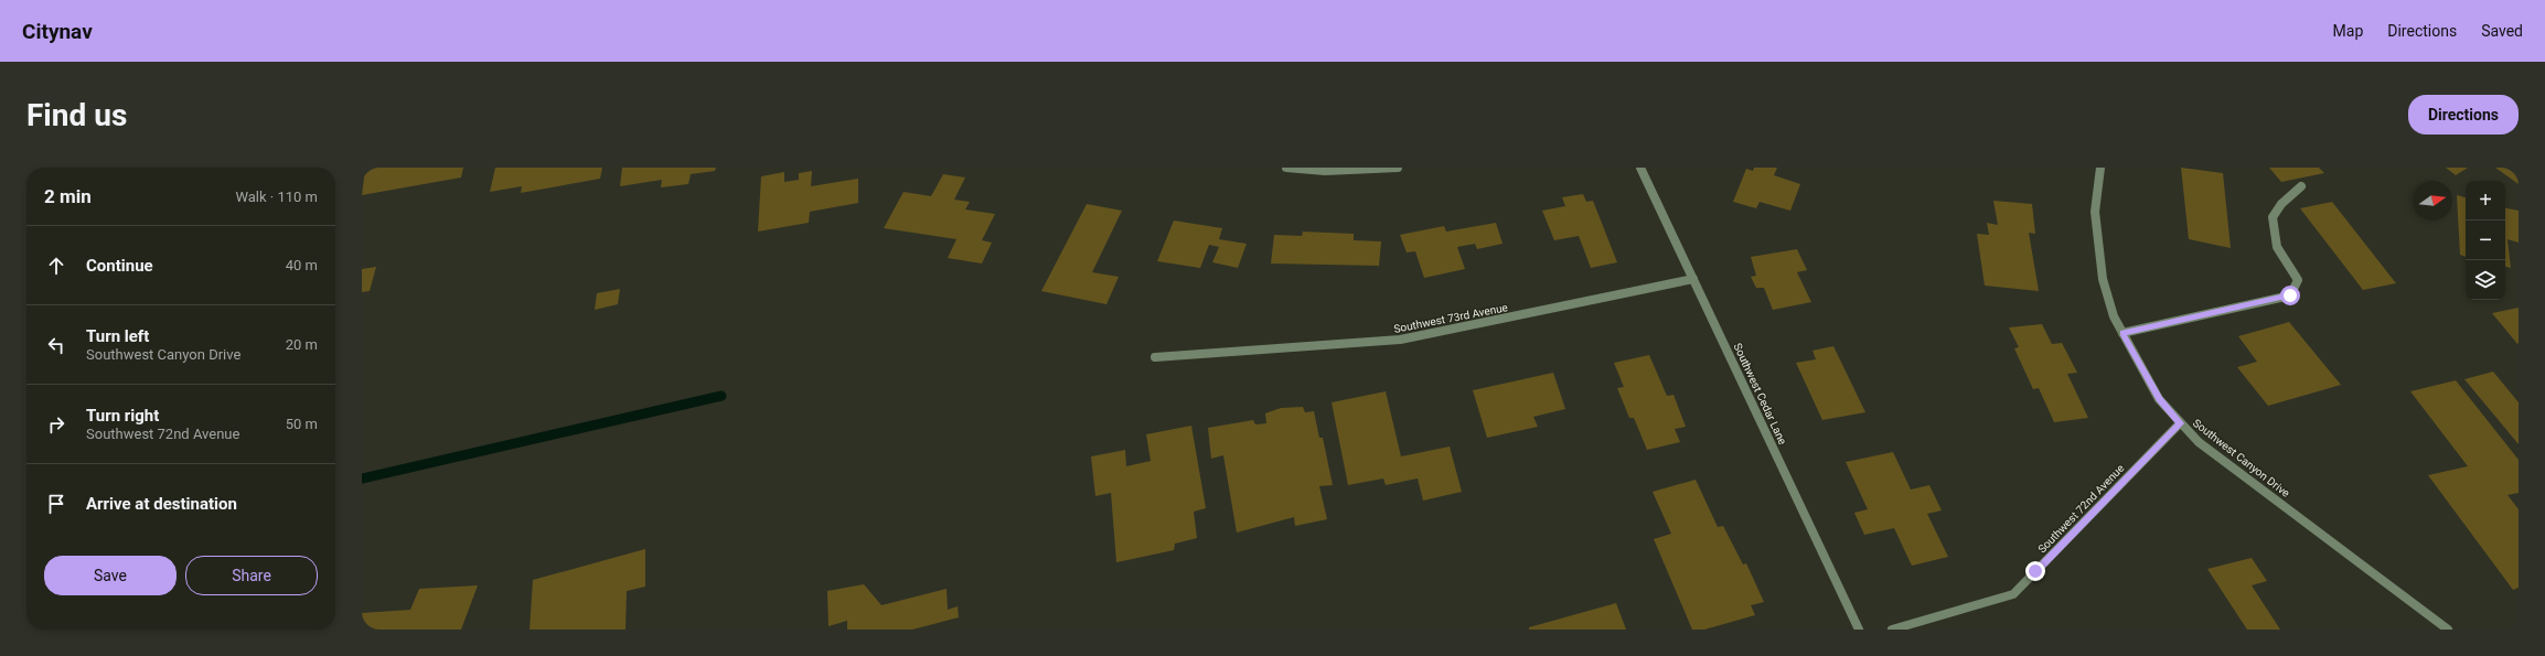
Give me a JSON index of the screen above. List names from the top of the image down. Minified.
{"streets":{"street":["Southwest 73rd Avenue","Southwest Cedar Lane","Southwest Canyon Drive","Southwest 72nd Avenue"]},"crossings":[["Southwest 73rd Avenue","Southwest Cedar Lane"],["Southwest Canyon Drive","Southwest 72nd Avenue"]],"north":"right","page":{"header":"Citynav","nav":["Map","Directions","Saved"],"buttons":["Directions",["Save","Share"]],"title":"Find us","heading":["2 min","Walk · 110 m"],"map_buttons":["+","−"],"list":[["Continue","40 m"],["Turn left","Southwest Canyon Drive","20 m"],["Turn right","Southwest 72nd Avenue","50 m"],"Arrive at destination"]}}
